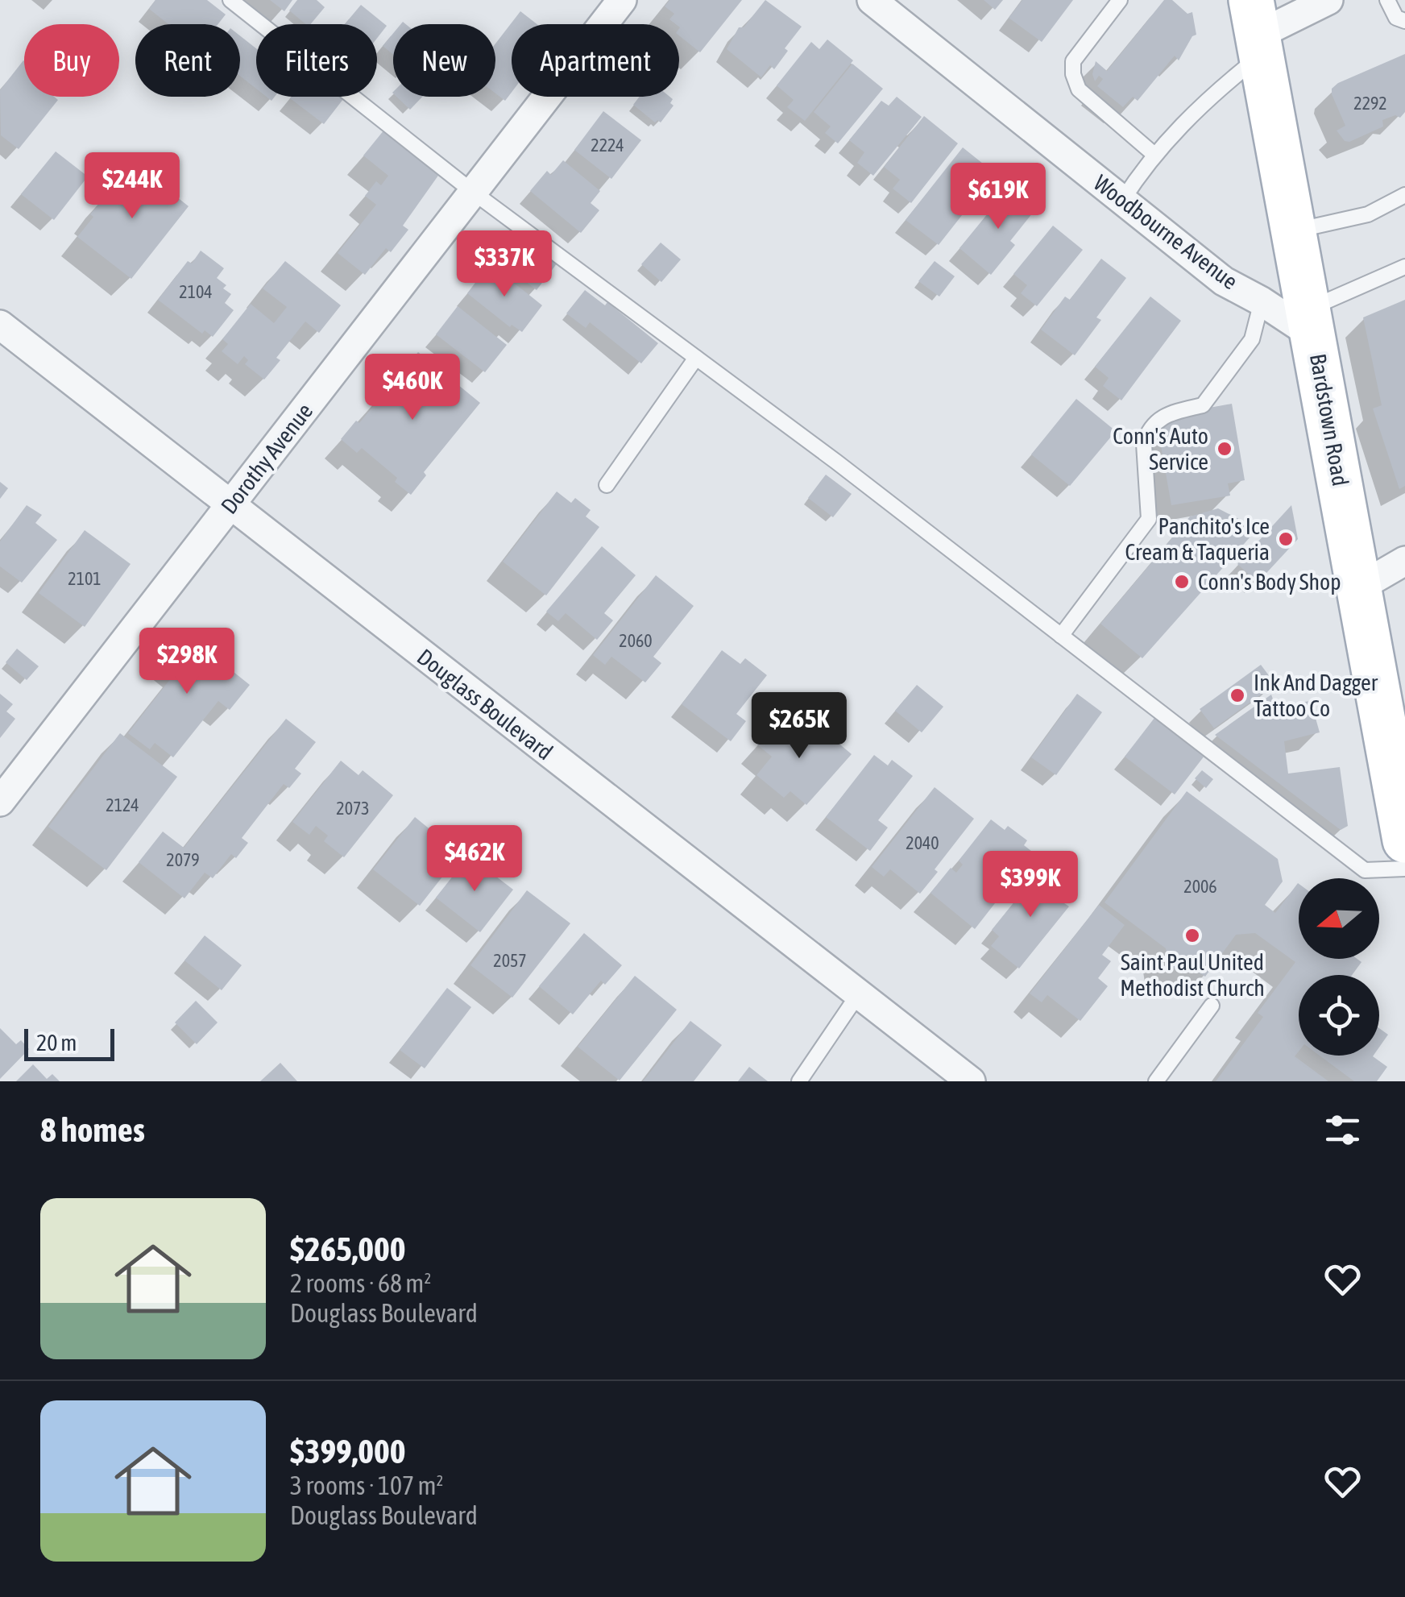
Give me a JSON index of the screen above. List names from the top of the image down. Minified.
{"streets":{"main road":["Bardstown Road"],"street":["Woodbourne Avenue","Dorothy Avenue","Douglass Boulevard"]},"crossings":[["Woodbourne Avenue","Bardstown Road"],["Dorothy Avenue","Douglass Boulevard"]],"places":["Conn's Auto Service","Panchito's Ice Cream & Taqueria","Conn's Body Shop","Ink And Dagger Tattoo Co","Saint Paul United Methodist Church"],"house_numbers":["2292","2224","2104","2101","2060","2124","2073","2040","2079","2006","2057"],"scale_bar":"20 m","north":"left","page":{"chip":["Buy","Rent","Filters","New","Apartment"],"price":["$244K","$619K","$337K","$460K","$298K","$265K","$462K","$399K"],"scale":"20 m","heading":"8 homes","list":[{"name":"$265,000","note":"2 rooms · 68 m² · Douglass Boulevard"},{"name":"$399,000","note":"3 rooms · 107 m² · Douglass Boulevard"}]}}
